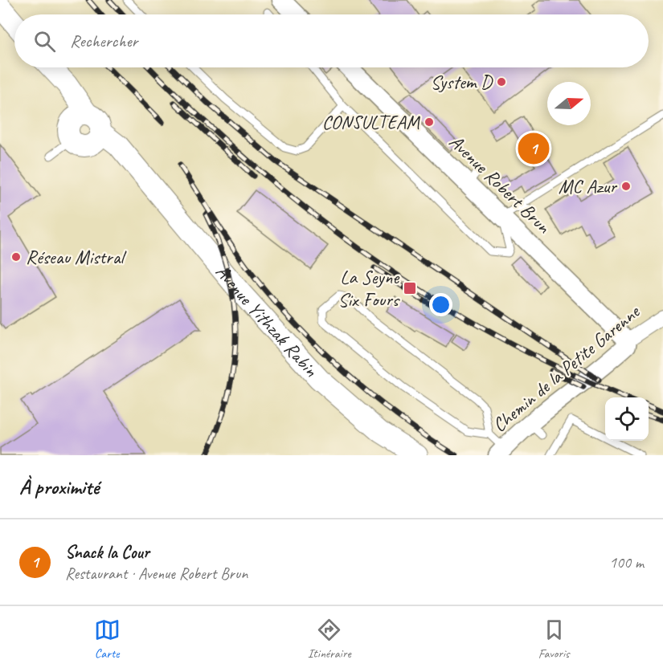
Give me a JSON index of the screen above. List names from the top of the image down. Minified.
{"streets":{"main road":["Avenue Yithzak Rabin"],"street":["Avenue Robert Brun","Chemin de la Petite Garenne"]},"crossings":[["Avenue Robert Brun","Chemin de la Petite Garenne"]],"places":{"other":["System D","CONSULTEAM","MC Azur","Réseau Mistral"],"transit":["La Seyne Six Fours"]},"north":"right","page":{"search":"Rechercher","pins":"1","heading":"À proximité","list":[{"mark":"1","name":"Snack la Cour","note":"Restaurant · Avenue Robert Brun","value":"100 m"}],"nav":["Carte","Itinéraire","Favoris"]}}
